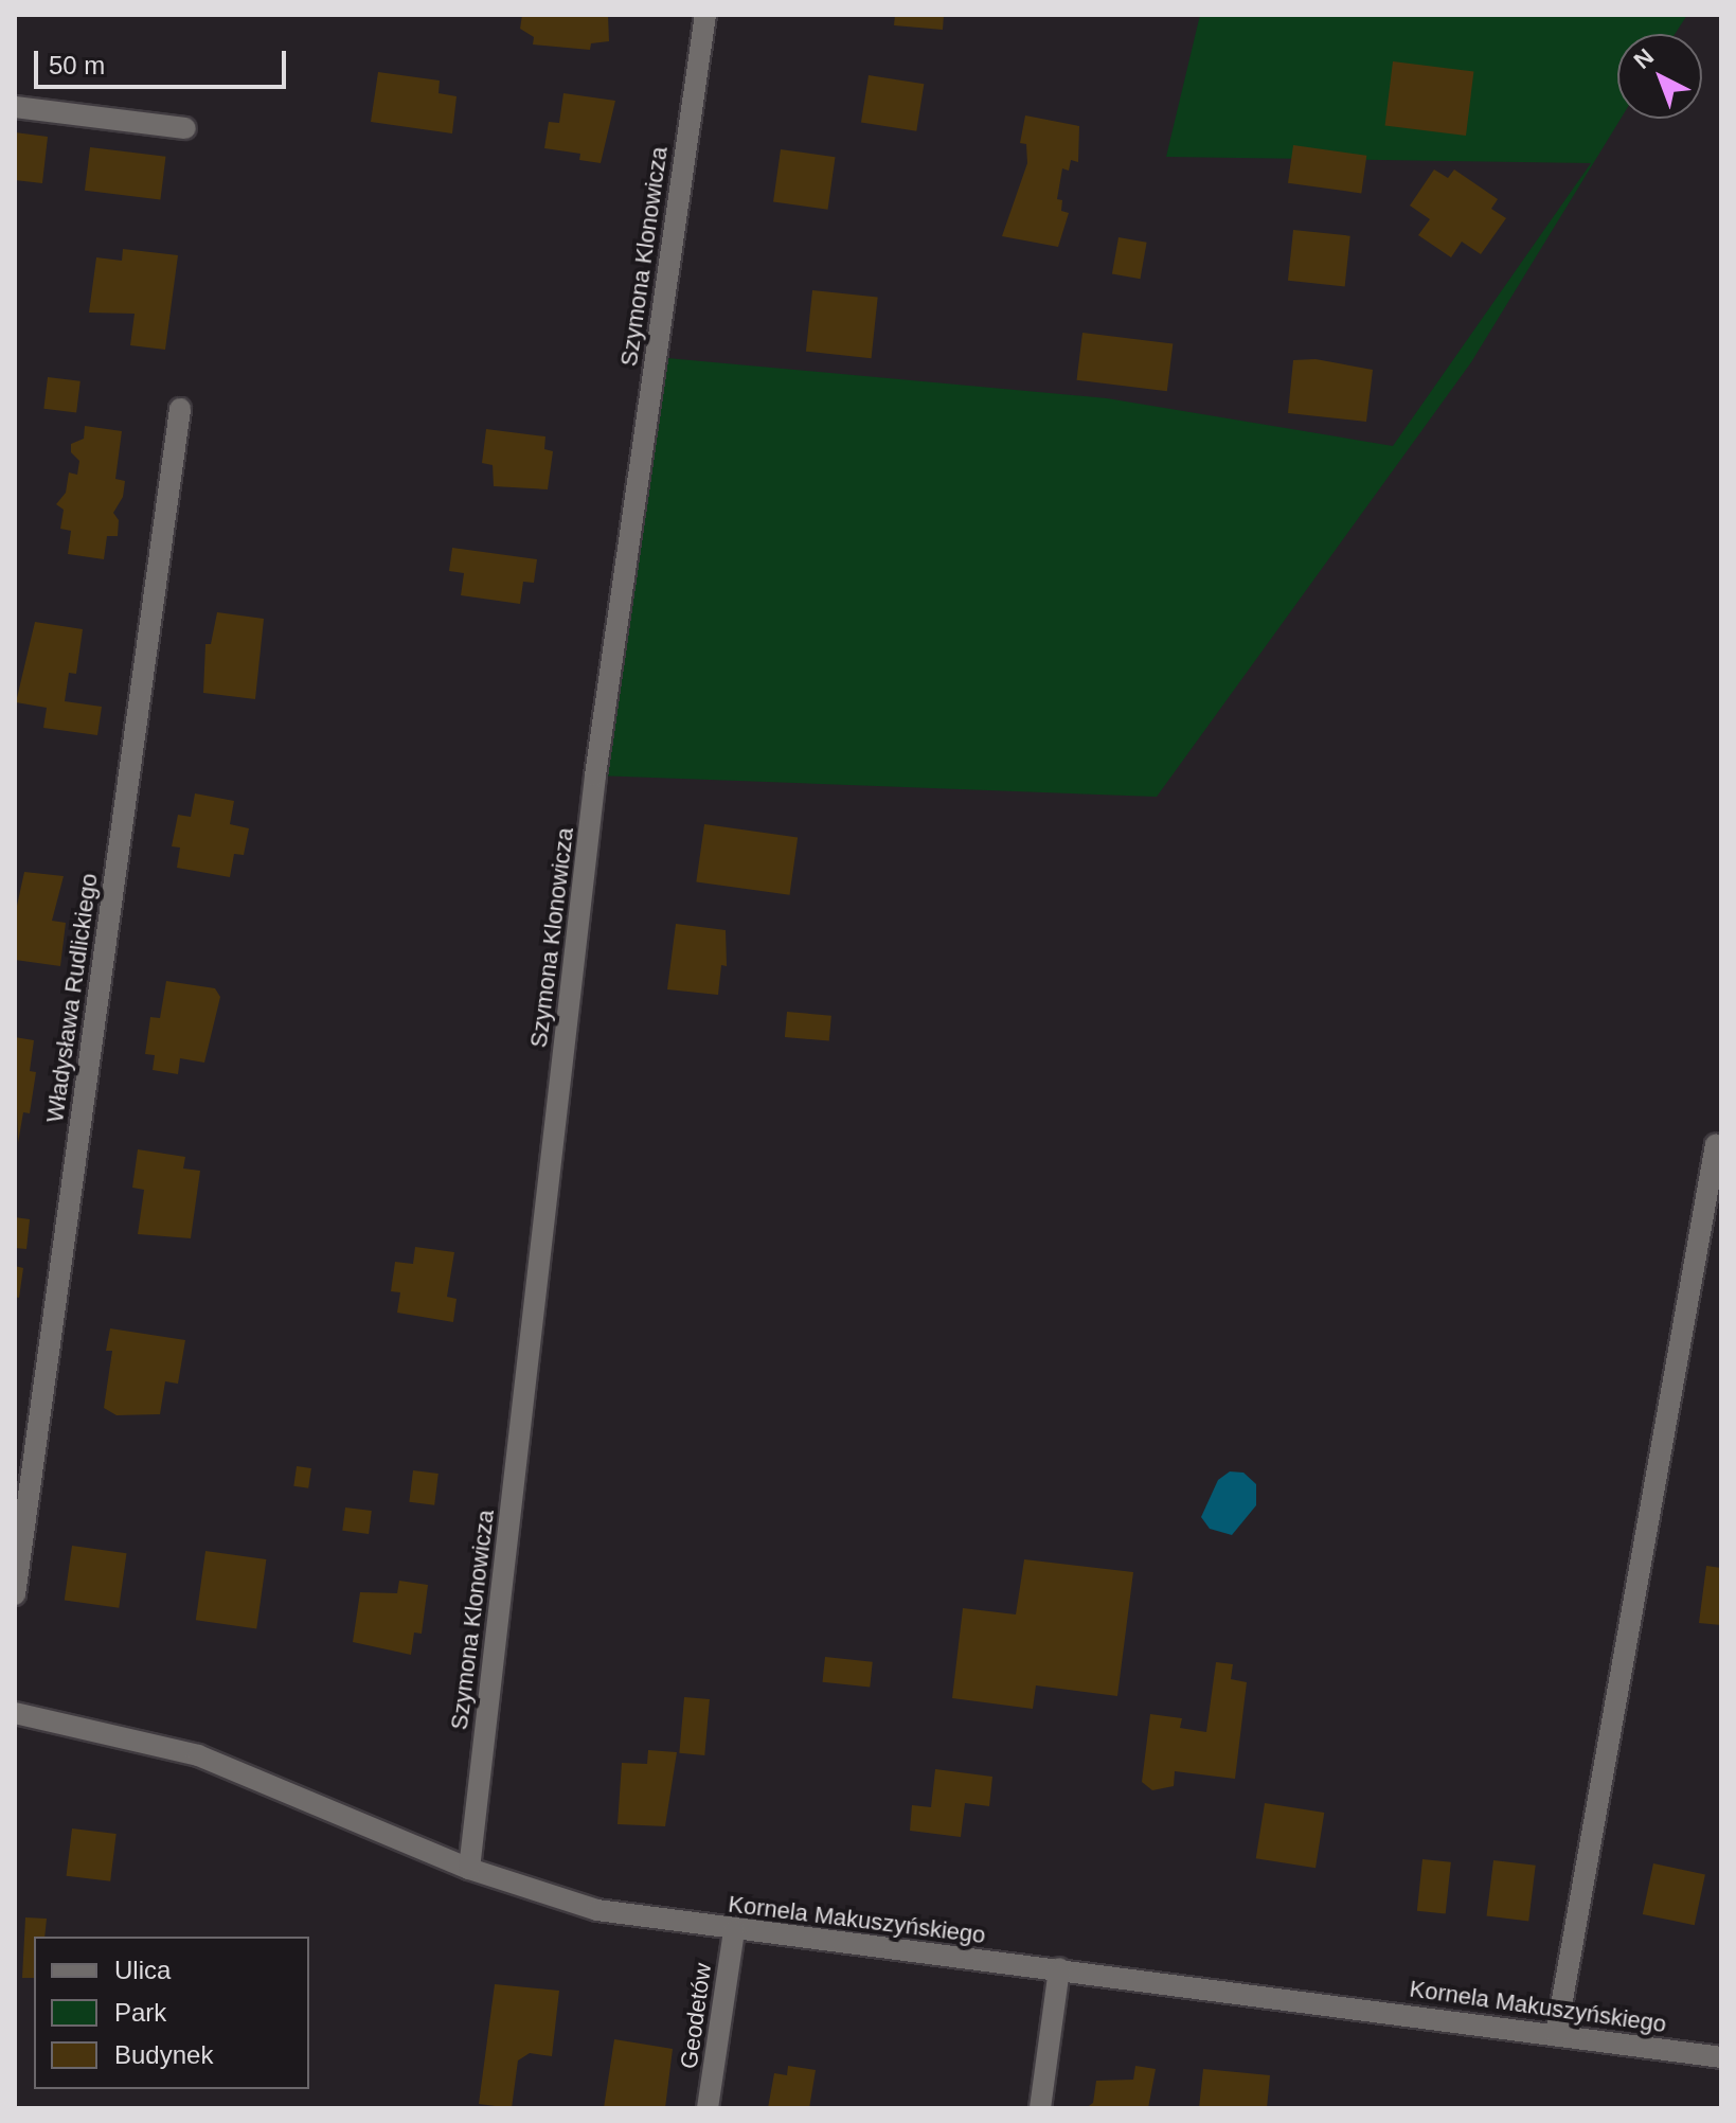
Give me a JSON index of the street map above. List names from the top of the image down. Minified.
{"streets":{"street":["Szymona Klonowicza","Władysława Rudlickiego","Kornela Makuszyńskiego","Geodetów"]},"crossings":[["Szymona Klonowicza","Kornela Makuszyńskiego"],["Kornela Makuszyńskiego","Geodetów"]],"legend":["Ulica","Park","Budynek"],"scale_bar":"50 m","north":"top left"}
